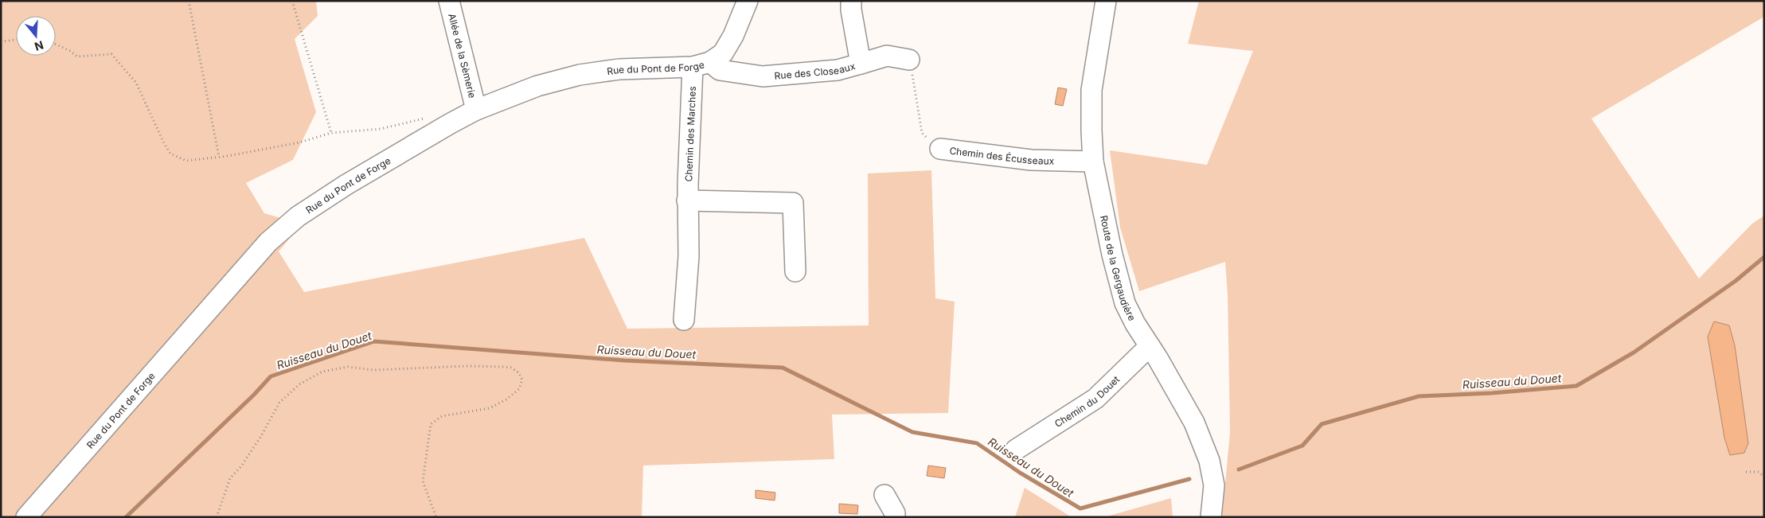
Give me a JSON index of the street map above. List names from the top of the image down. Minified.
{"streets":{"street":["Allée de la Sèmerie","Rue du Pont de Forge","Rue des Closeaux","Chemin des Marches","Chemin des Écusseaux","Route de la Gergaudière","Chemin du Douet"]},"crossings":[["Allée de la Sèmerie","Rue du Pont de Forge"],["Rue du Pont de Forge","Rue des Closeaux"],["Rue du Pont de Forge","Chemin des Marches"],["Rue des Closeaux","Chemin des Marches"],["Chemin des Écusseaux","Route de la Gergaudière"],["Route de la Gergaudière","Chemin du Douet"]],"water":["Ruisseau du Douet"],"north":"bottom"}
